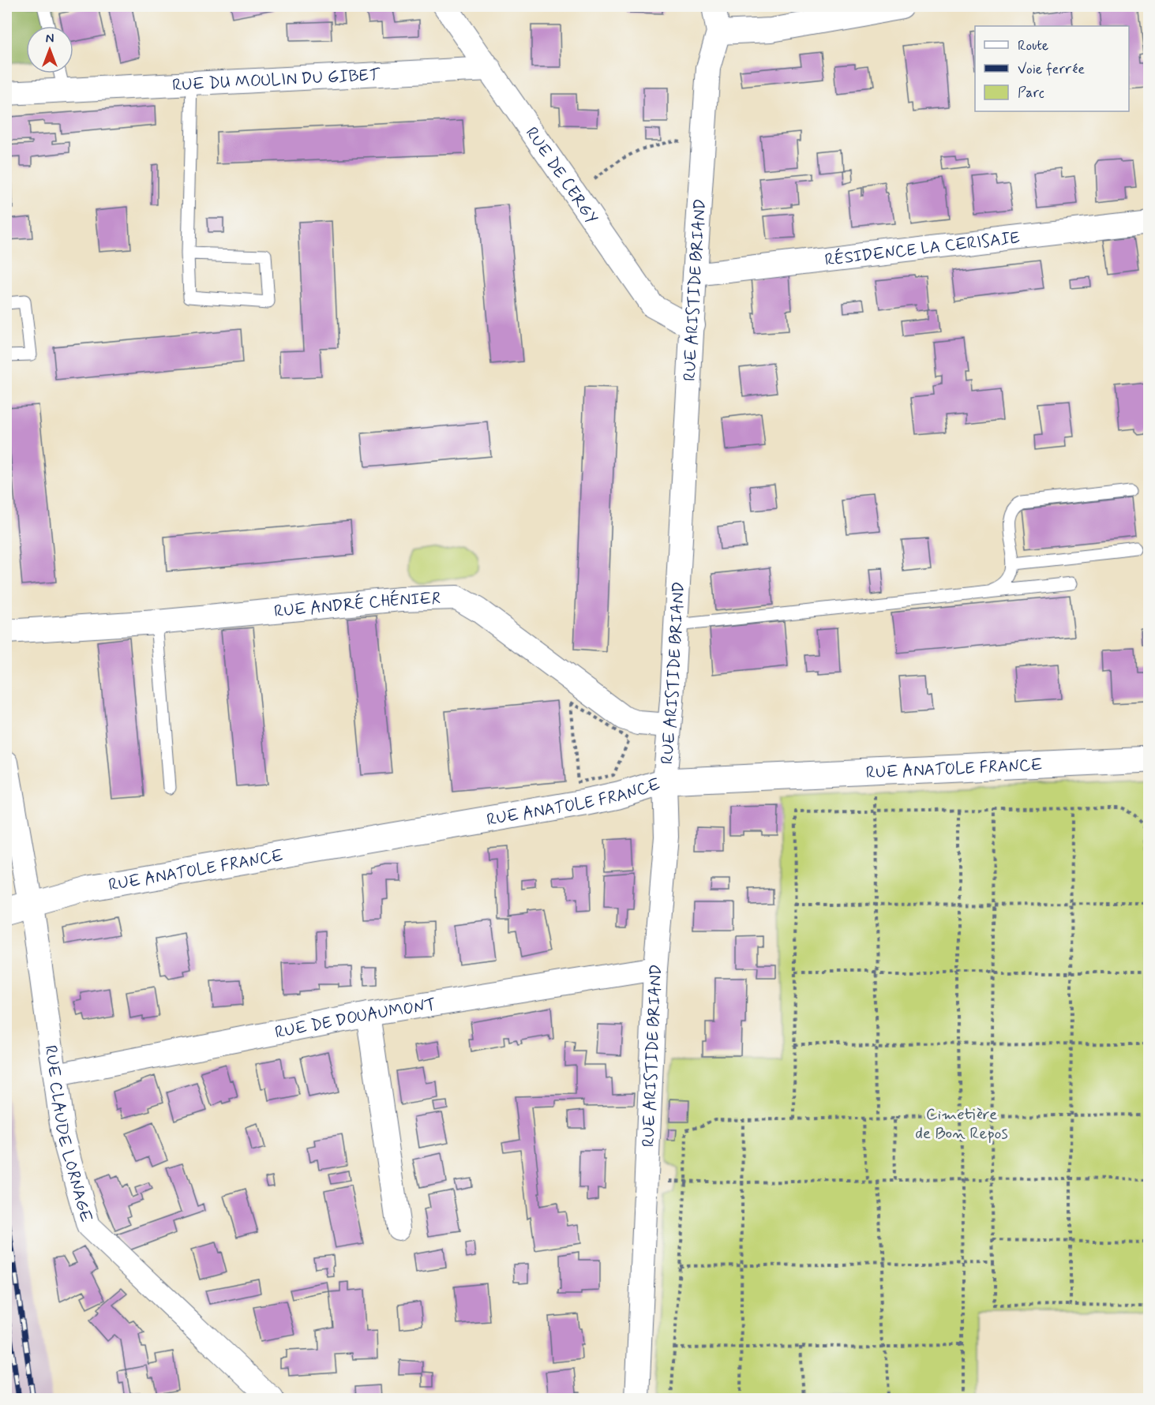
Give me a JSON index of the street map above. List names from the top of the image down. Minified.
{"streets":{"street":["RUE DU MOULIN DU GIBET","RUE DE CERGY","RÉSIDENCE LA CERISAIE","RUE ARISTIDE BRIAND","RUE ANDRÉ CHÉNIER","RUE ANATOLE FRANCE","RUE DE DOUAUMONT","RUE CLAUDE LORNAGE"]},"crossings":[["RUE DU MOULIN DU GIBET","RUE DE CERGY"],["RUE DE CERGY","RUE ARISTIDE BRIAND"],["RÉSIDENCE LA CERISAIE","RUE ARISTIDE BRIAND"],["RUE ARISTIDE BRIAND","RUE ANDRÉ CHÉNIER"],["RUE ARISTIDE BRIAND","RUE ANATOLE FRANCE"],["RUE ARISTIDE BRIAND","RUE DE DOUAUMONT"],["RUE ANATOLE FRANCE","RUE CLAUDE LORNAGE"],["RUE DE DOUAUMONT","RUE CLAUDE LORNAGE"]],"parks":["Cimetière de Bon Repos"],"legend":["Route","Voie ferrée","Parc"],"north":"top"}
